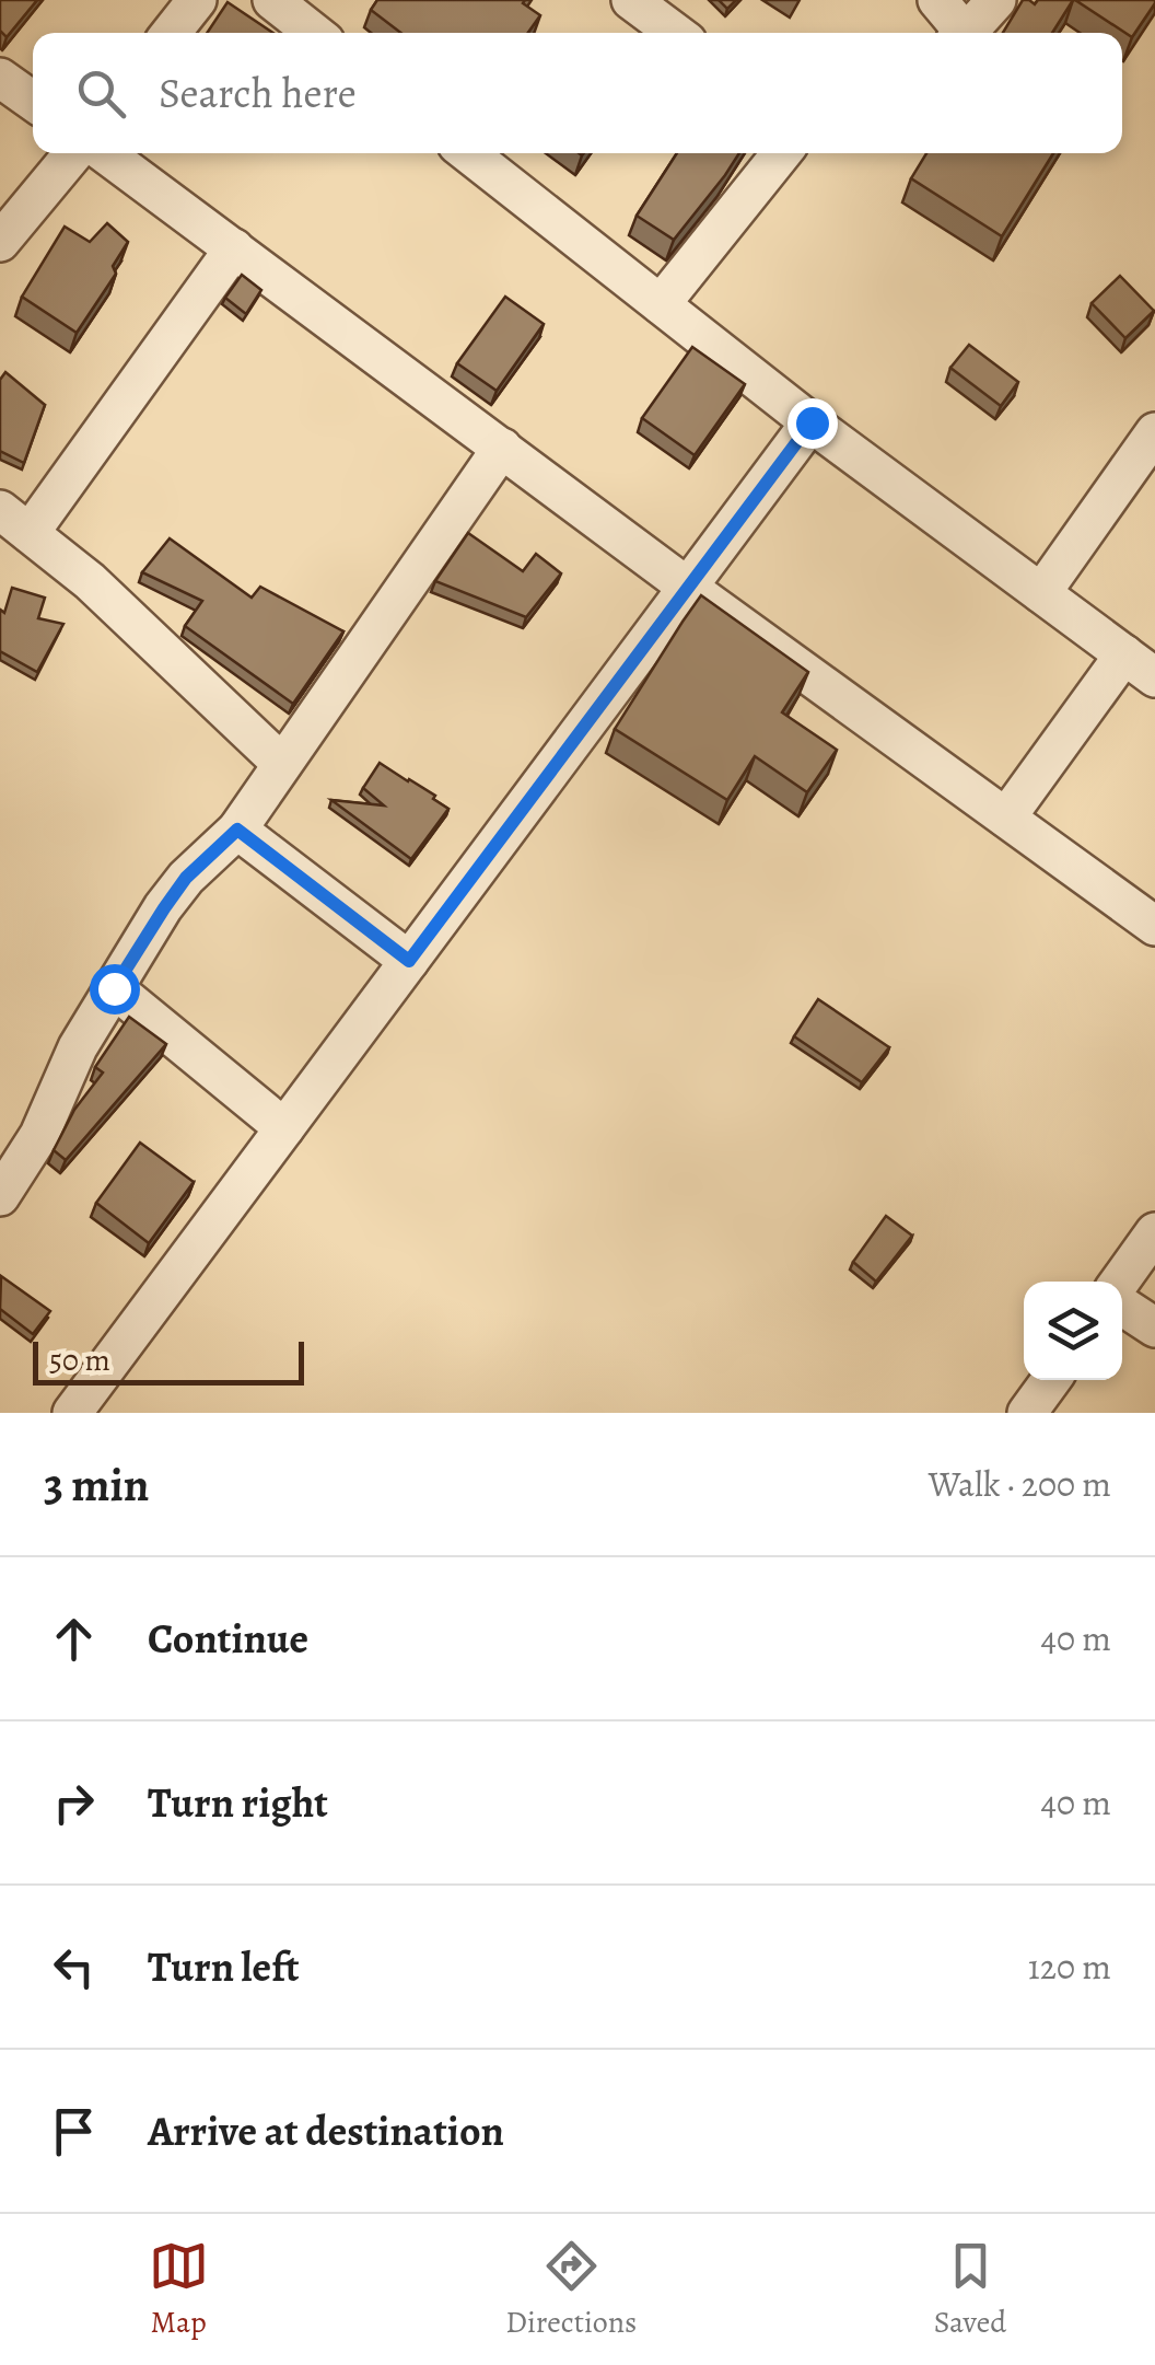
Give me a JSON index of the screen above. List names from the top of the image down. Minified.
{"scale_bar":"50 m","page":{"search":"Search here","scale":"50 m","heading":["3 min","Walk · 200 m"],"list":[["Continue","40 m"],["Turn right","40 m"],["Turn left","120 m"],"Arrive at destination"],"nav":["Map","Directions","Saved"]}}
